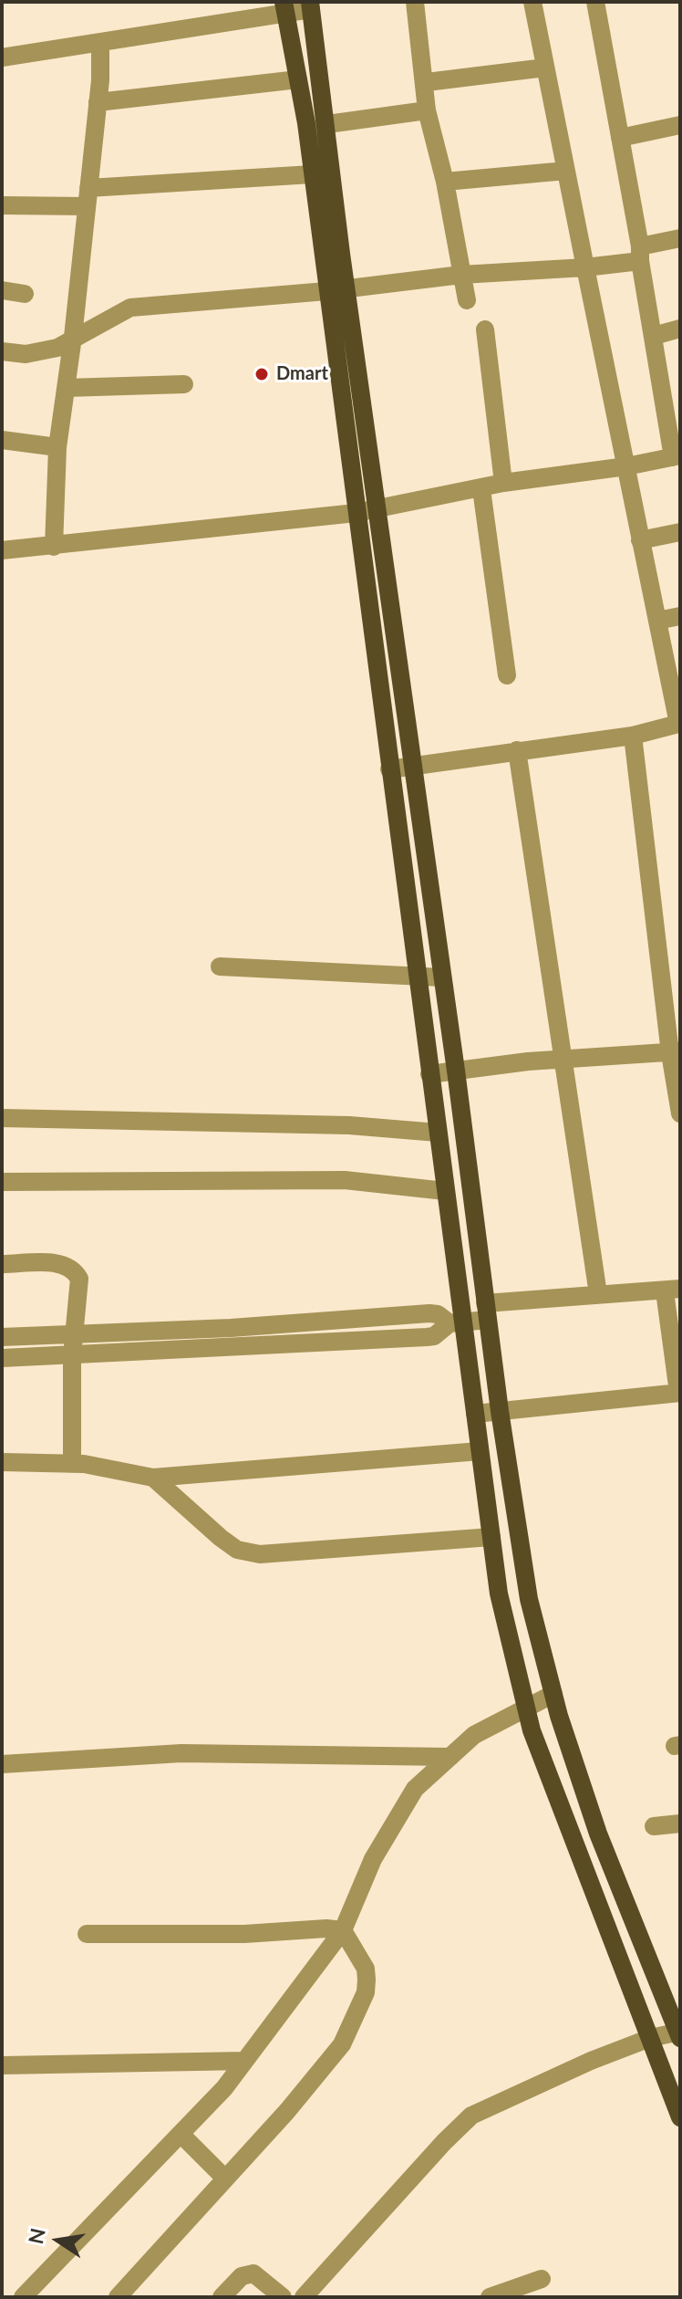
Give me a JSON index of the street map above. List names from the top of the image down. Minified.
{"places":["Dmart"],"north":"left"}
